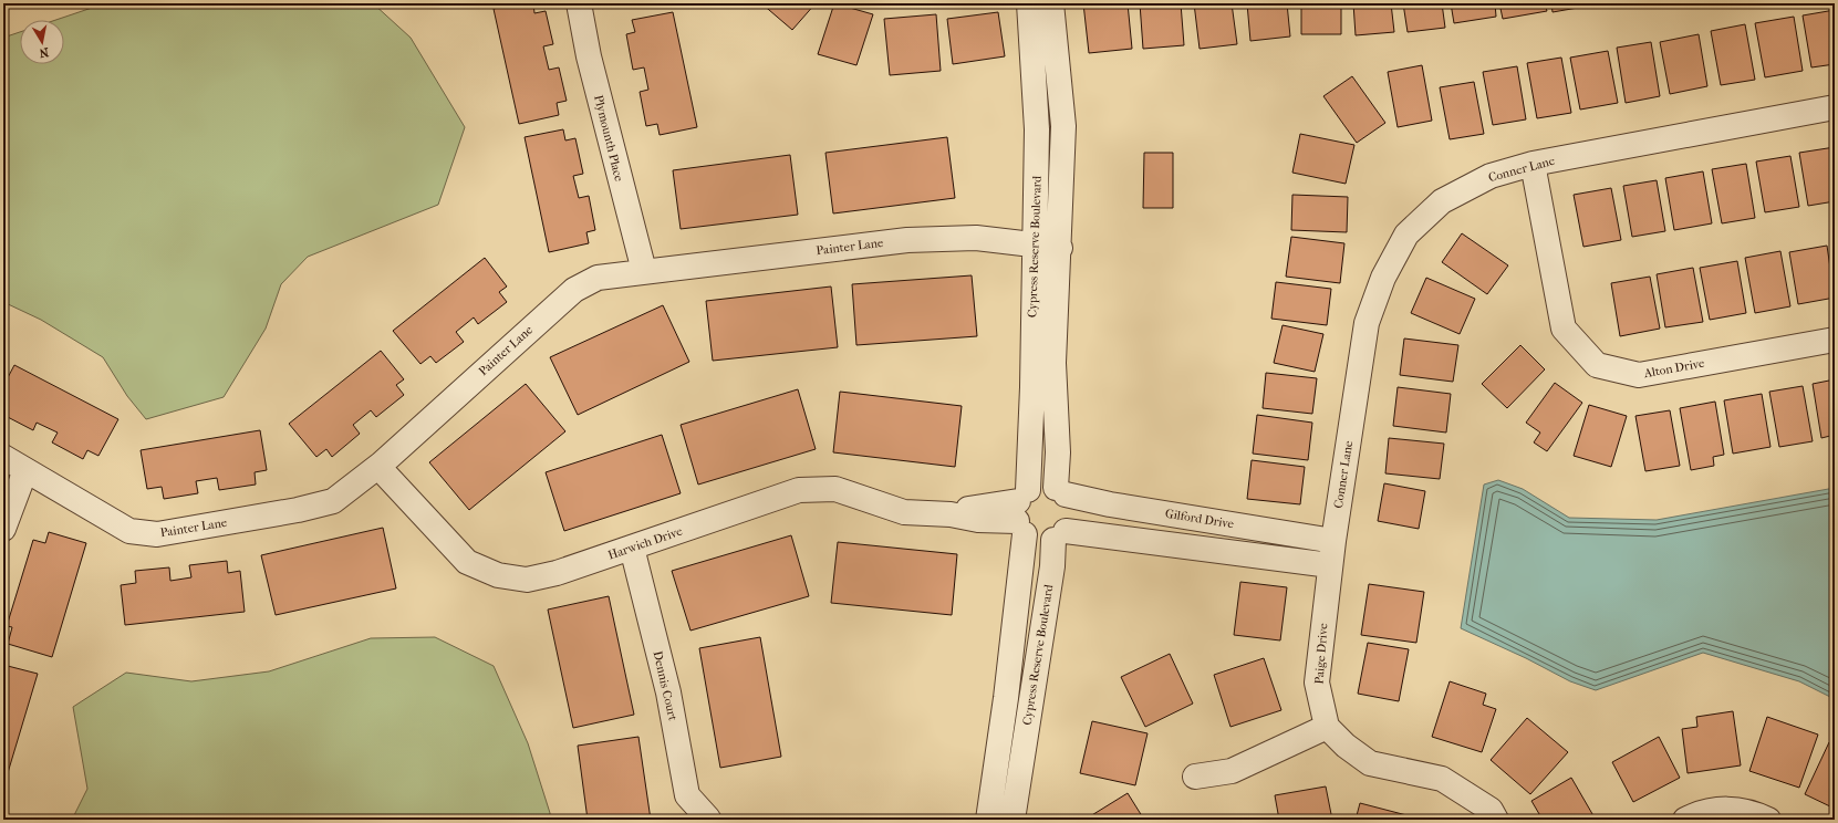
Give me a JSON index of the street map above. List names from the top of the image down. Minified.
{"streets":{"street":["Plymounth Place","Conner Lane","Painter Lane","Cypress Reserve Boulevard","Alton Drive","Gilford Drive","Harwich Drive","Paige Drive","Dennis Court"]},"crossings":[["Plymounth Place","Painter Lane"],["Conner Lane","Alton Drive"],["Conner Lane","Gilford Drive"],["Conner Lane","Paige Drive"],["Painter Lane","Cypress Reserve Boulevard"],["Painter Lane","Harwich Drive"],["Cypress Reserve Boulevard","Gilford Drive"],["Cypress Reserve Boulevard","Harwich Drive"],["Gilford Drive","Harwich Drive"],["Gilford Drive","Paige Drive"],["Harwich Drive","Dennis Court"]],"north":"bottom"}
